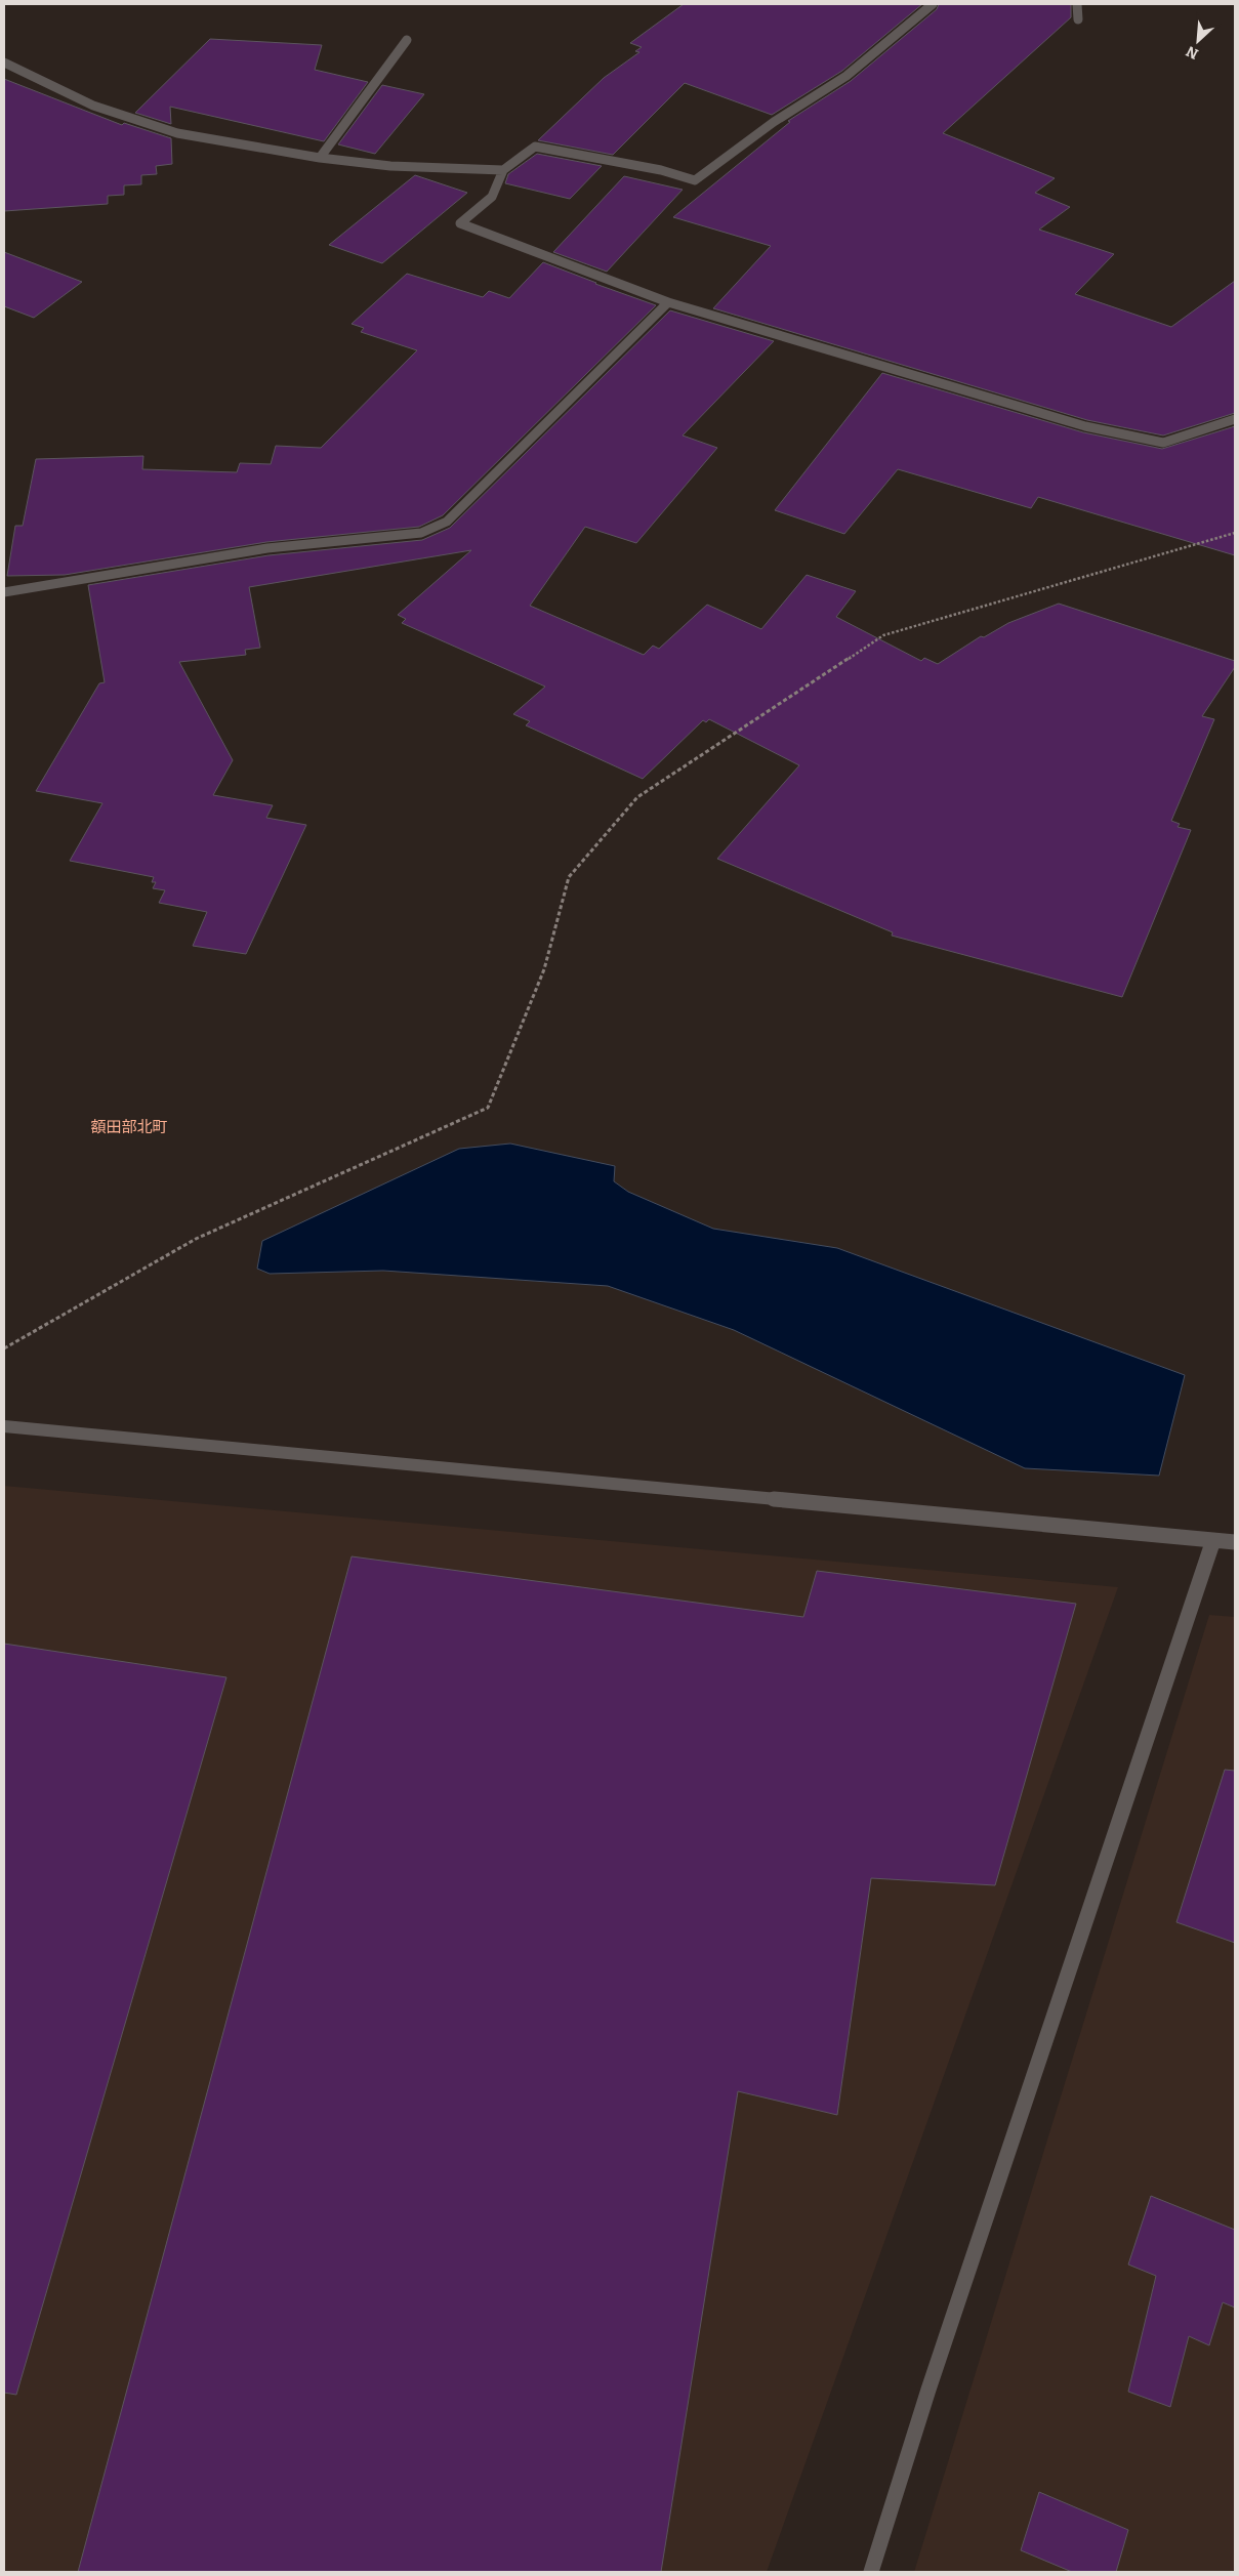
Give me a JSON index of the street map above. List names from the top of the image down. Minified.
{"districts":["額田部北町"],"north":"bottom left"}
